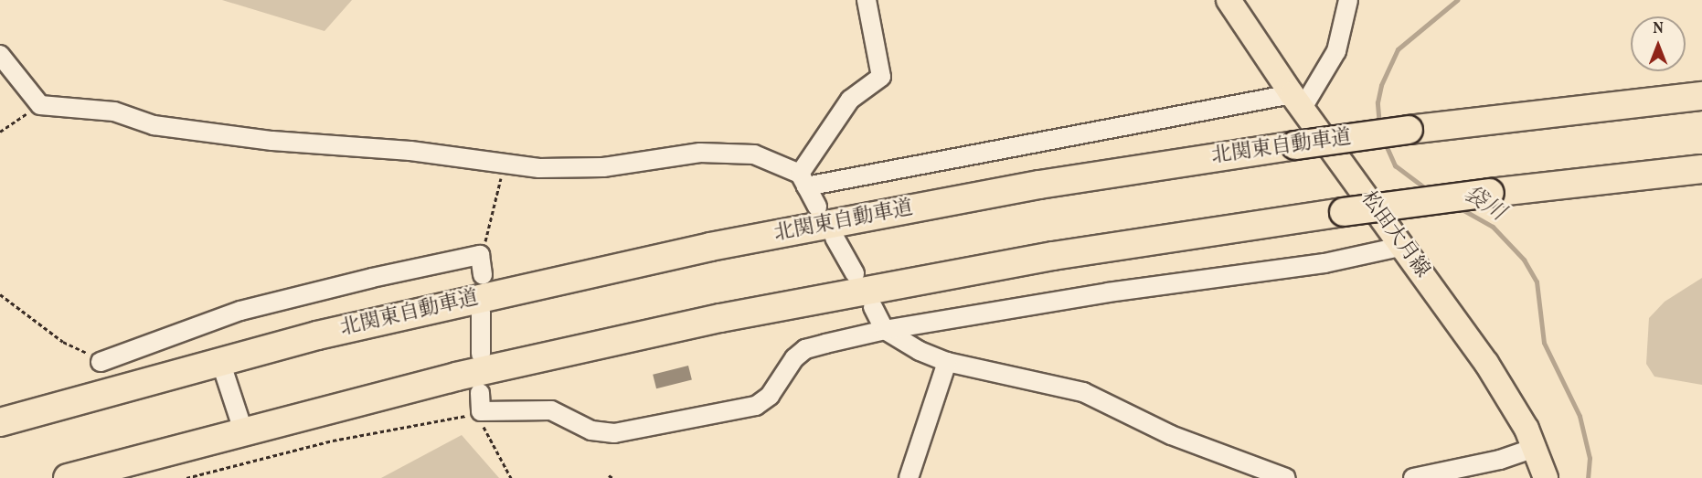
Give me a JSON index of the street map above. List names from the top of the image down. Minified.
{"streets":{"highway":["北関東自動車道"],"main road":["松田大月線"]},"water":["袋川"],"north":"top"}
